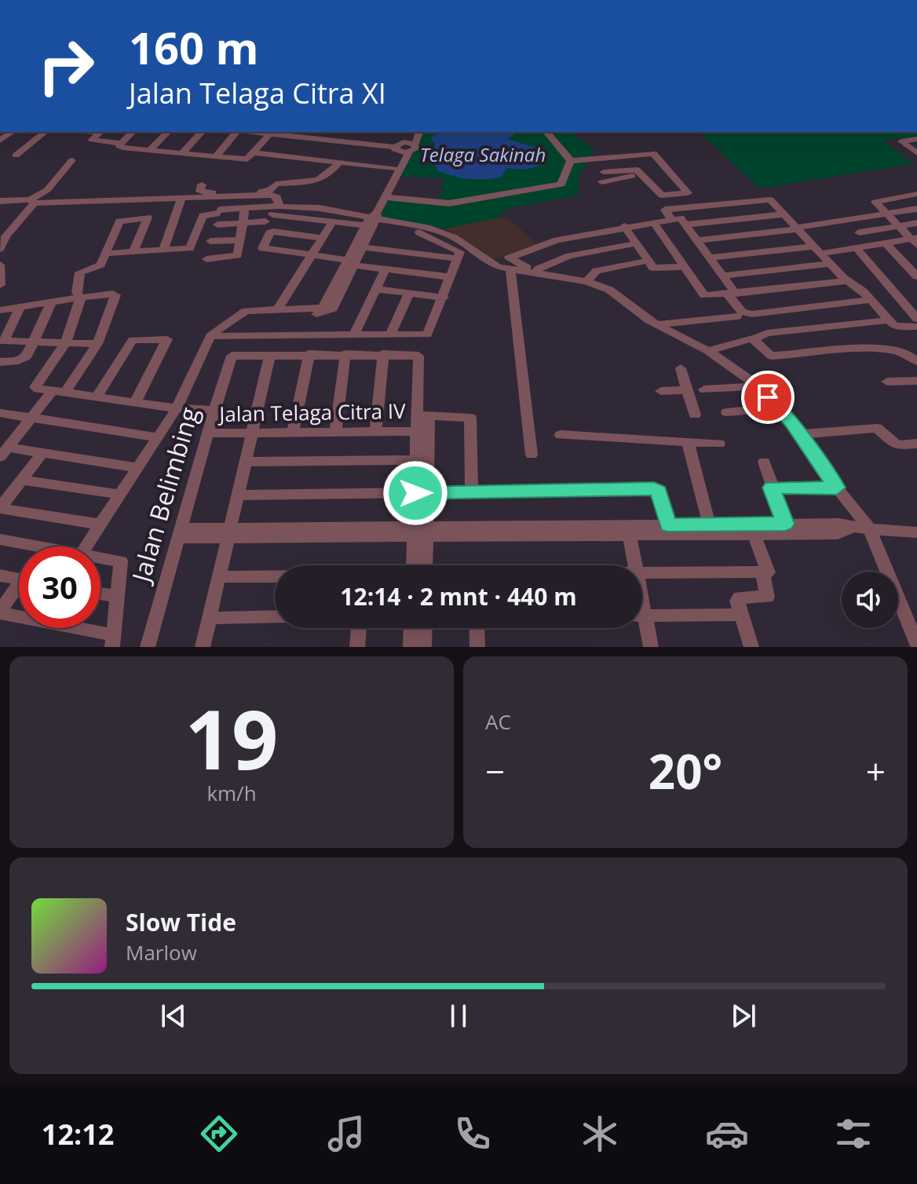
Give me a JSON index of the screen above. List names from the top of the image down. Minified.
{"streets":{"street":["Jalan Telaga Citra IV","Jalan Belimbing"]},"crossings":[["Jalan Telaga Citra IV","Jalan Belimbing"]],"water":["Telaga Sakinah"],"page":{"turn":["160 m","Jalan Telaga Citra XI"],"limit":"30","trip":"12:14 · 2 mnt · 440 m","tile":[["19","km/h"],"AC"],"heat":["−","20°","+"],"song":["Slow Tide","Marlow"],"tabs":"12:12"}}
